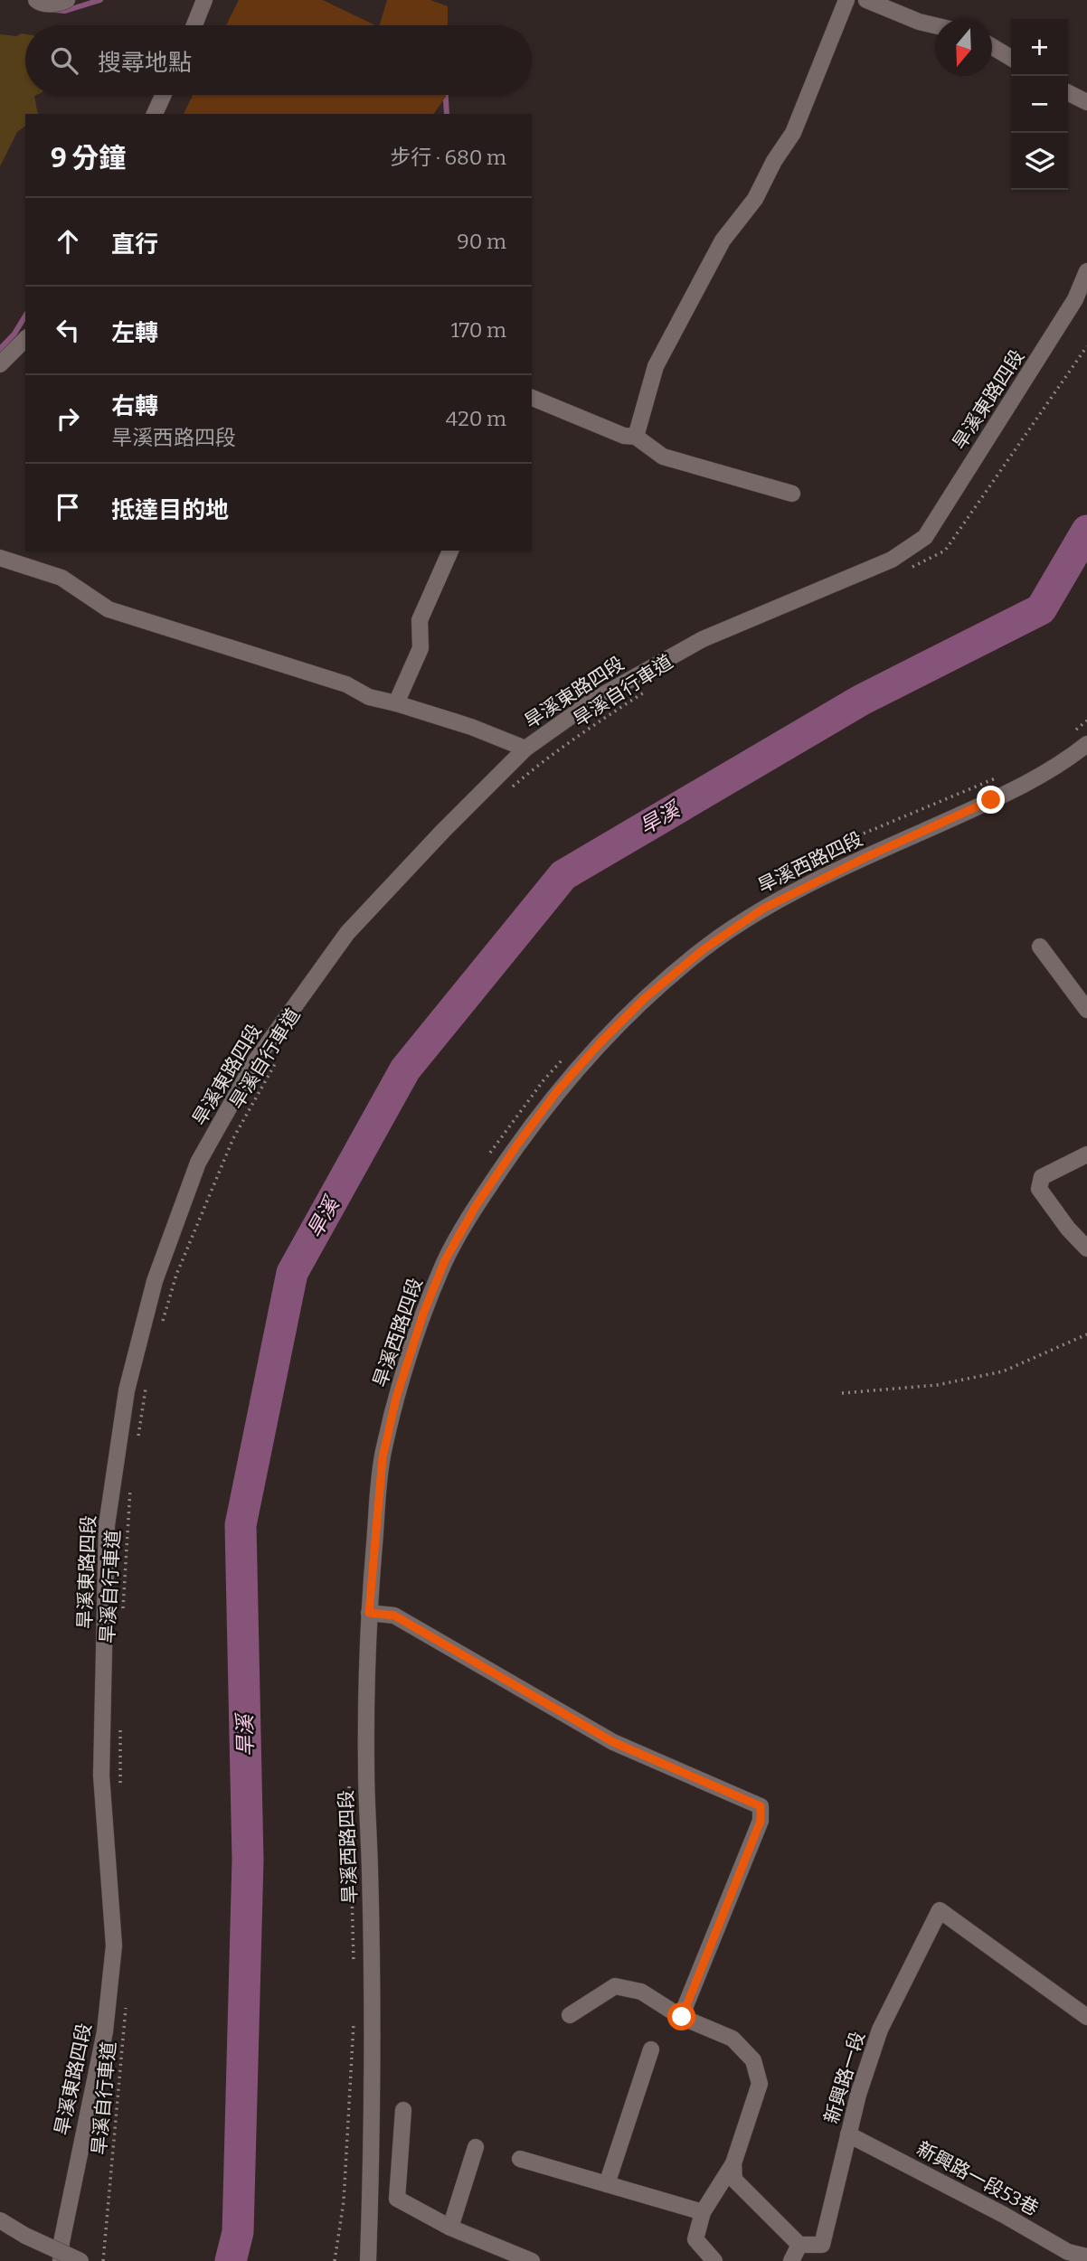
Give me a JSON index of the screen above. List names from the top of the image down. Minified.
{"streets":{"street":["旱溪東路四段","旱溪西路四段","新興路一段","新興路一段53巷"],"path":["旱溪自行車道"]},"crossings":[["新興路一段","新興路一段53巷"]],"water":["旱溪"],"north":"bottom","page":{"map_buttons":["+","−"],"search":"搜尋地點","heading":["9 分鐘","步行 · 680 m"],"list":[["直行","90 m"],["左轉","170 m"],["右轉","旱溪西路四段","420 m"],"抵達目的地"]}}
